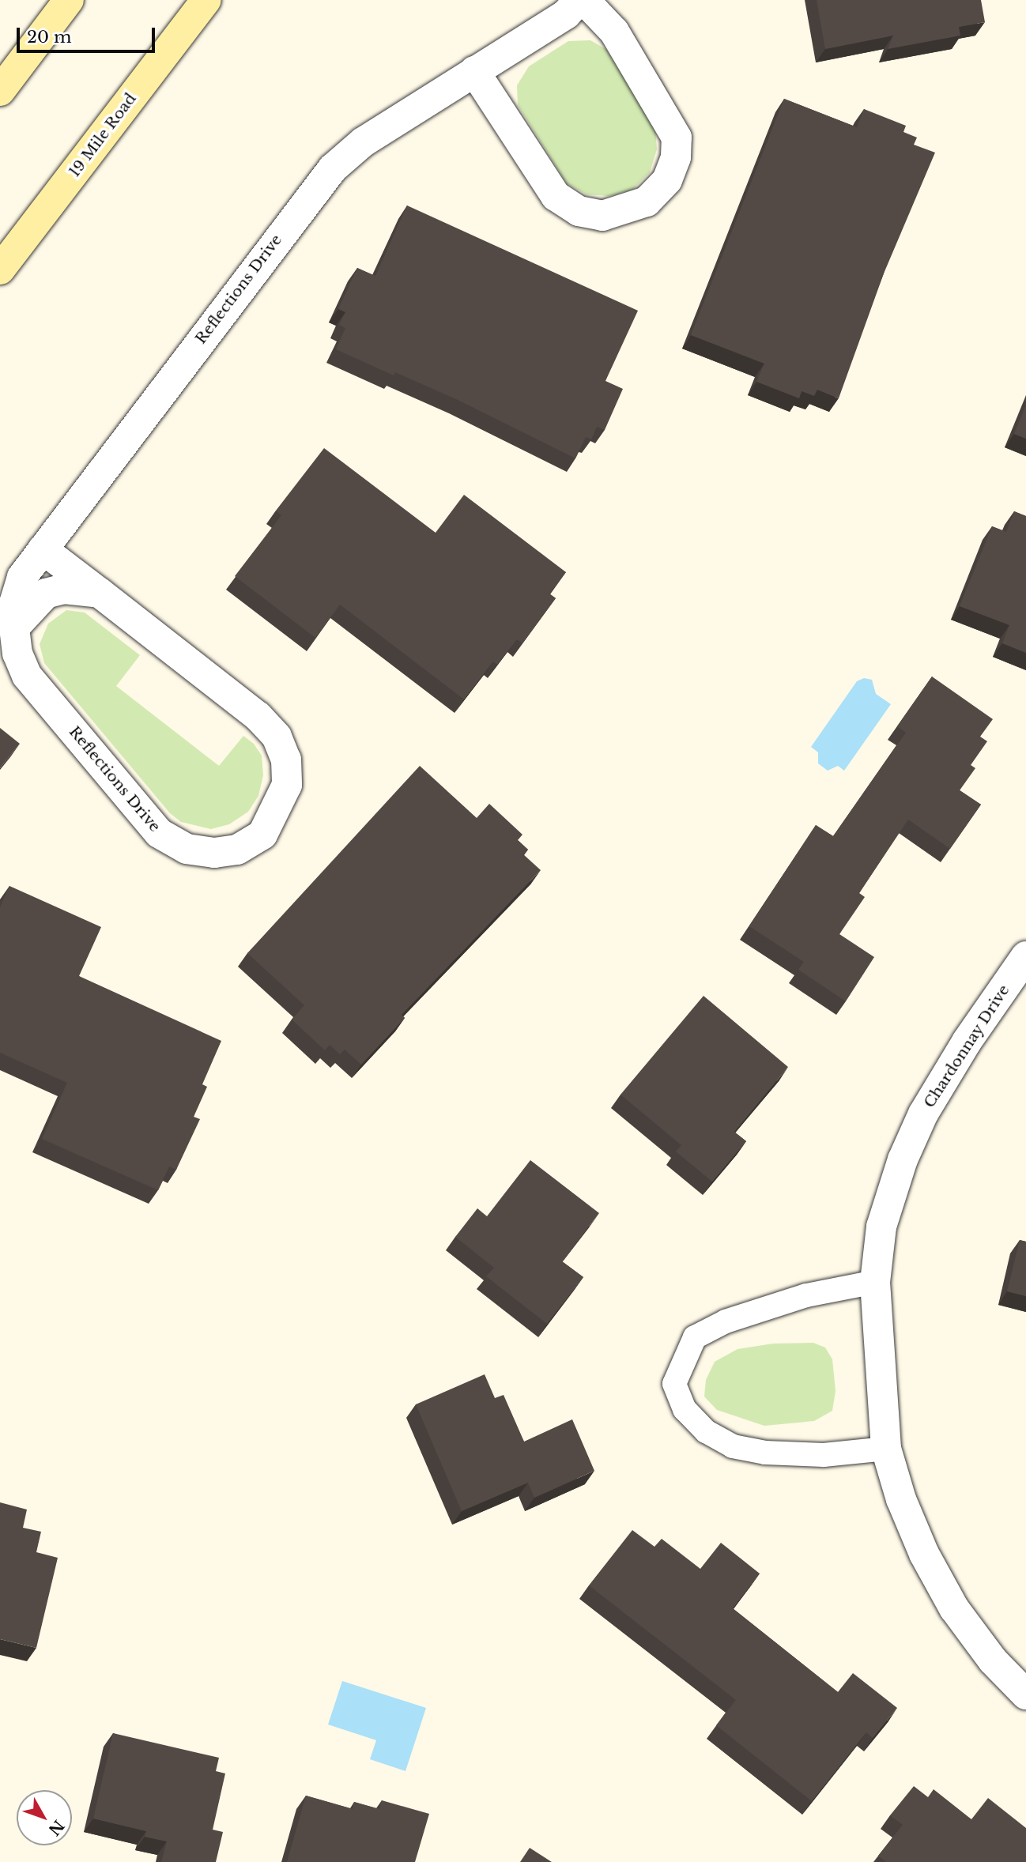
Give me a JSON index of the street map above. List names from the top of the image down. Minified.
{"streets":{"main road":["19 Mile Road"],"street":["Reflections Drive","Chardonnay Drive"]},"scale_bar":"20 m","north":"bottom right"}
